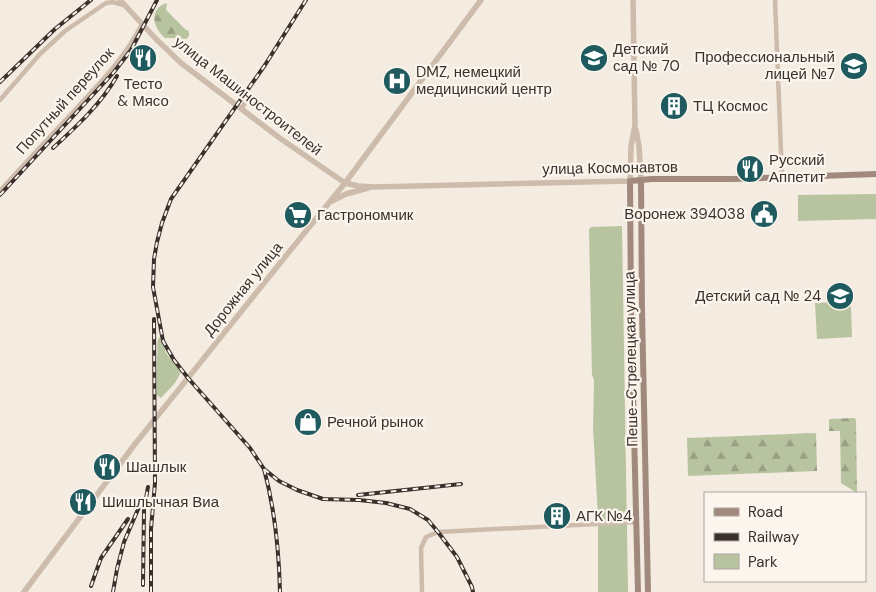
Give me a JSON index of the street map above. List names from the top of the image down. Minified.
{"streets":{"main road":["улица Космонавтов","Пеше-Стрелецкая улица"],"street":["улица Машиностроителей","Попутный переулок","Дорожная улица"]},"crossings":[["улица Машиностроителей","Попутный переулок"],["улица Машиностроителей","улица Космонавтов"],["улица Машиностроителей","Дорожная улица"],["улица Космонавтов","Дорожная улица"],["улица Космонавтов","Пеше-Стрелецкая улица"]],"places":{"restaurant":["Тесто & Мясо","Русский Аппетит","Шашлык","Шишлычная Виа"],"school or university":["Детский сад № 70","Профессиональный лицей №7","Детский сад № 24"],"hospital":["DMZ, немецкий медицинский центр"],"building":["ТЦ Космос","АГК №4"],"public building":["Воронеж 394038"],"supermarket":["Гастрономчик"],"shop":["Речной рынок"]},"legend":["Road","Railway","Park"]}
